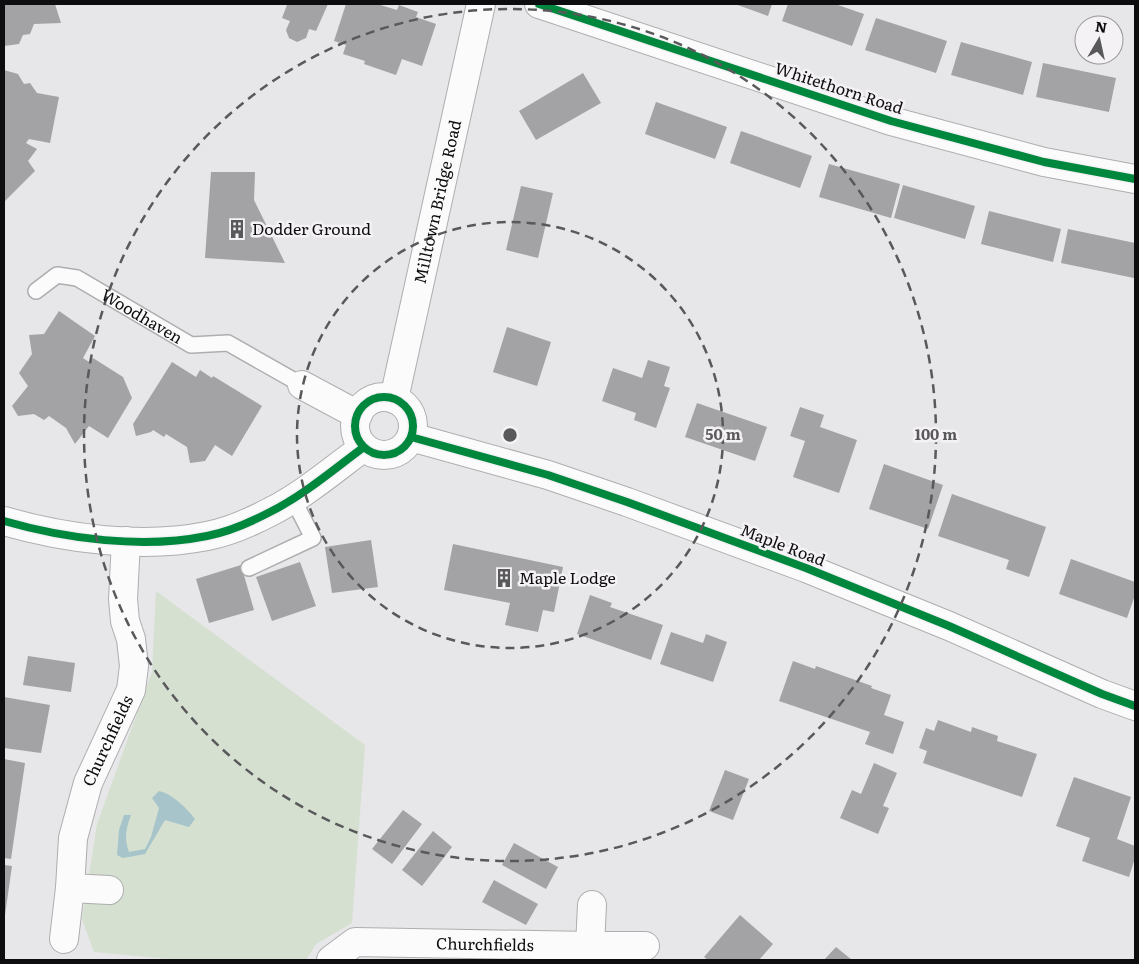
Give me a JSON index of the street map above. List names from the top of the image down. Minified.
{"streets":{"street":["Whitethorn Road","Milltown Bridge Road","Woodhaven","Maple Road","Churchfields"]},"crossings":[["Milltown Bridge Road","Woodhaven"],["Milltown Bridge Road","Maple Road"],["Woodhaven","Maple Road"]],"places":{"building":["Dodder Ground","Maple Lodge"]},"north":"top","rings":["50 m","100 m"]}
